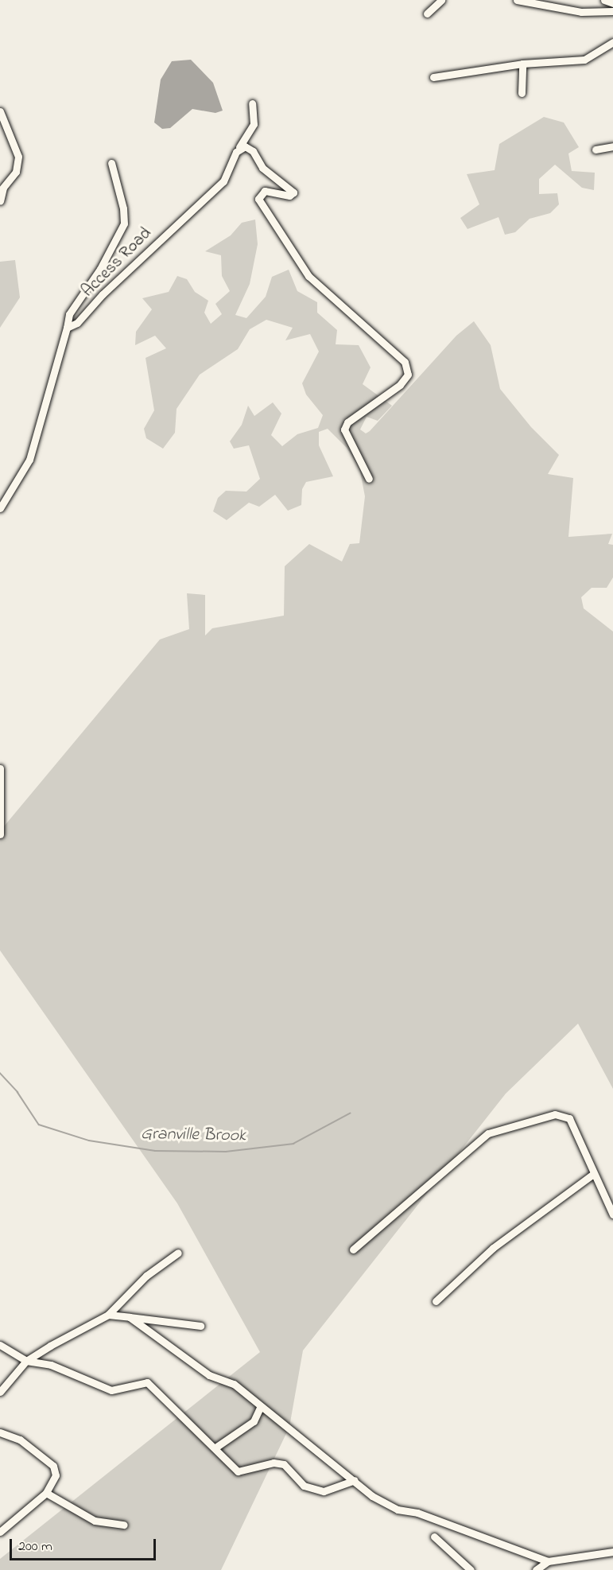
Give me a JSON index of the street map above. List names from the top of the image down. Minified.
{"streets":{"street":["Access Road"]},"water":["Granville Brook"],"scale_bar":"200 m"}
